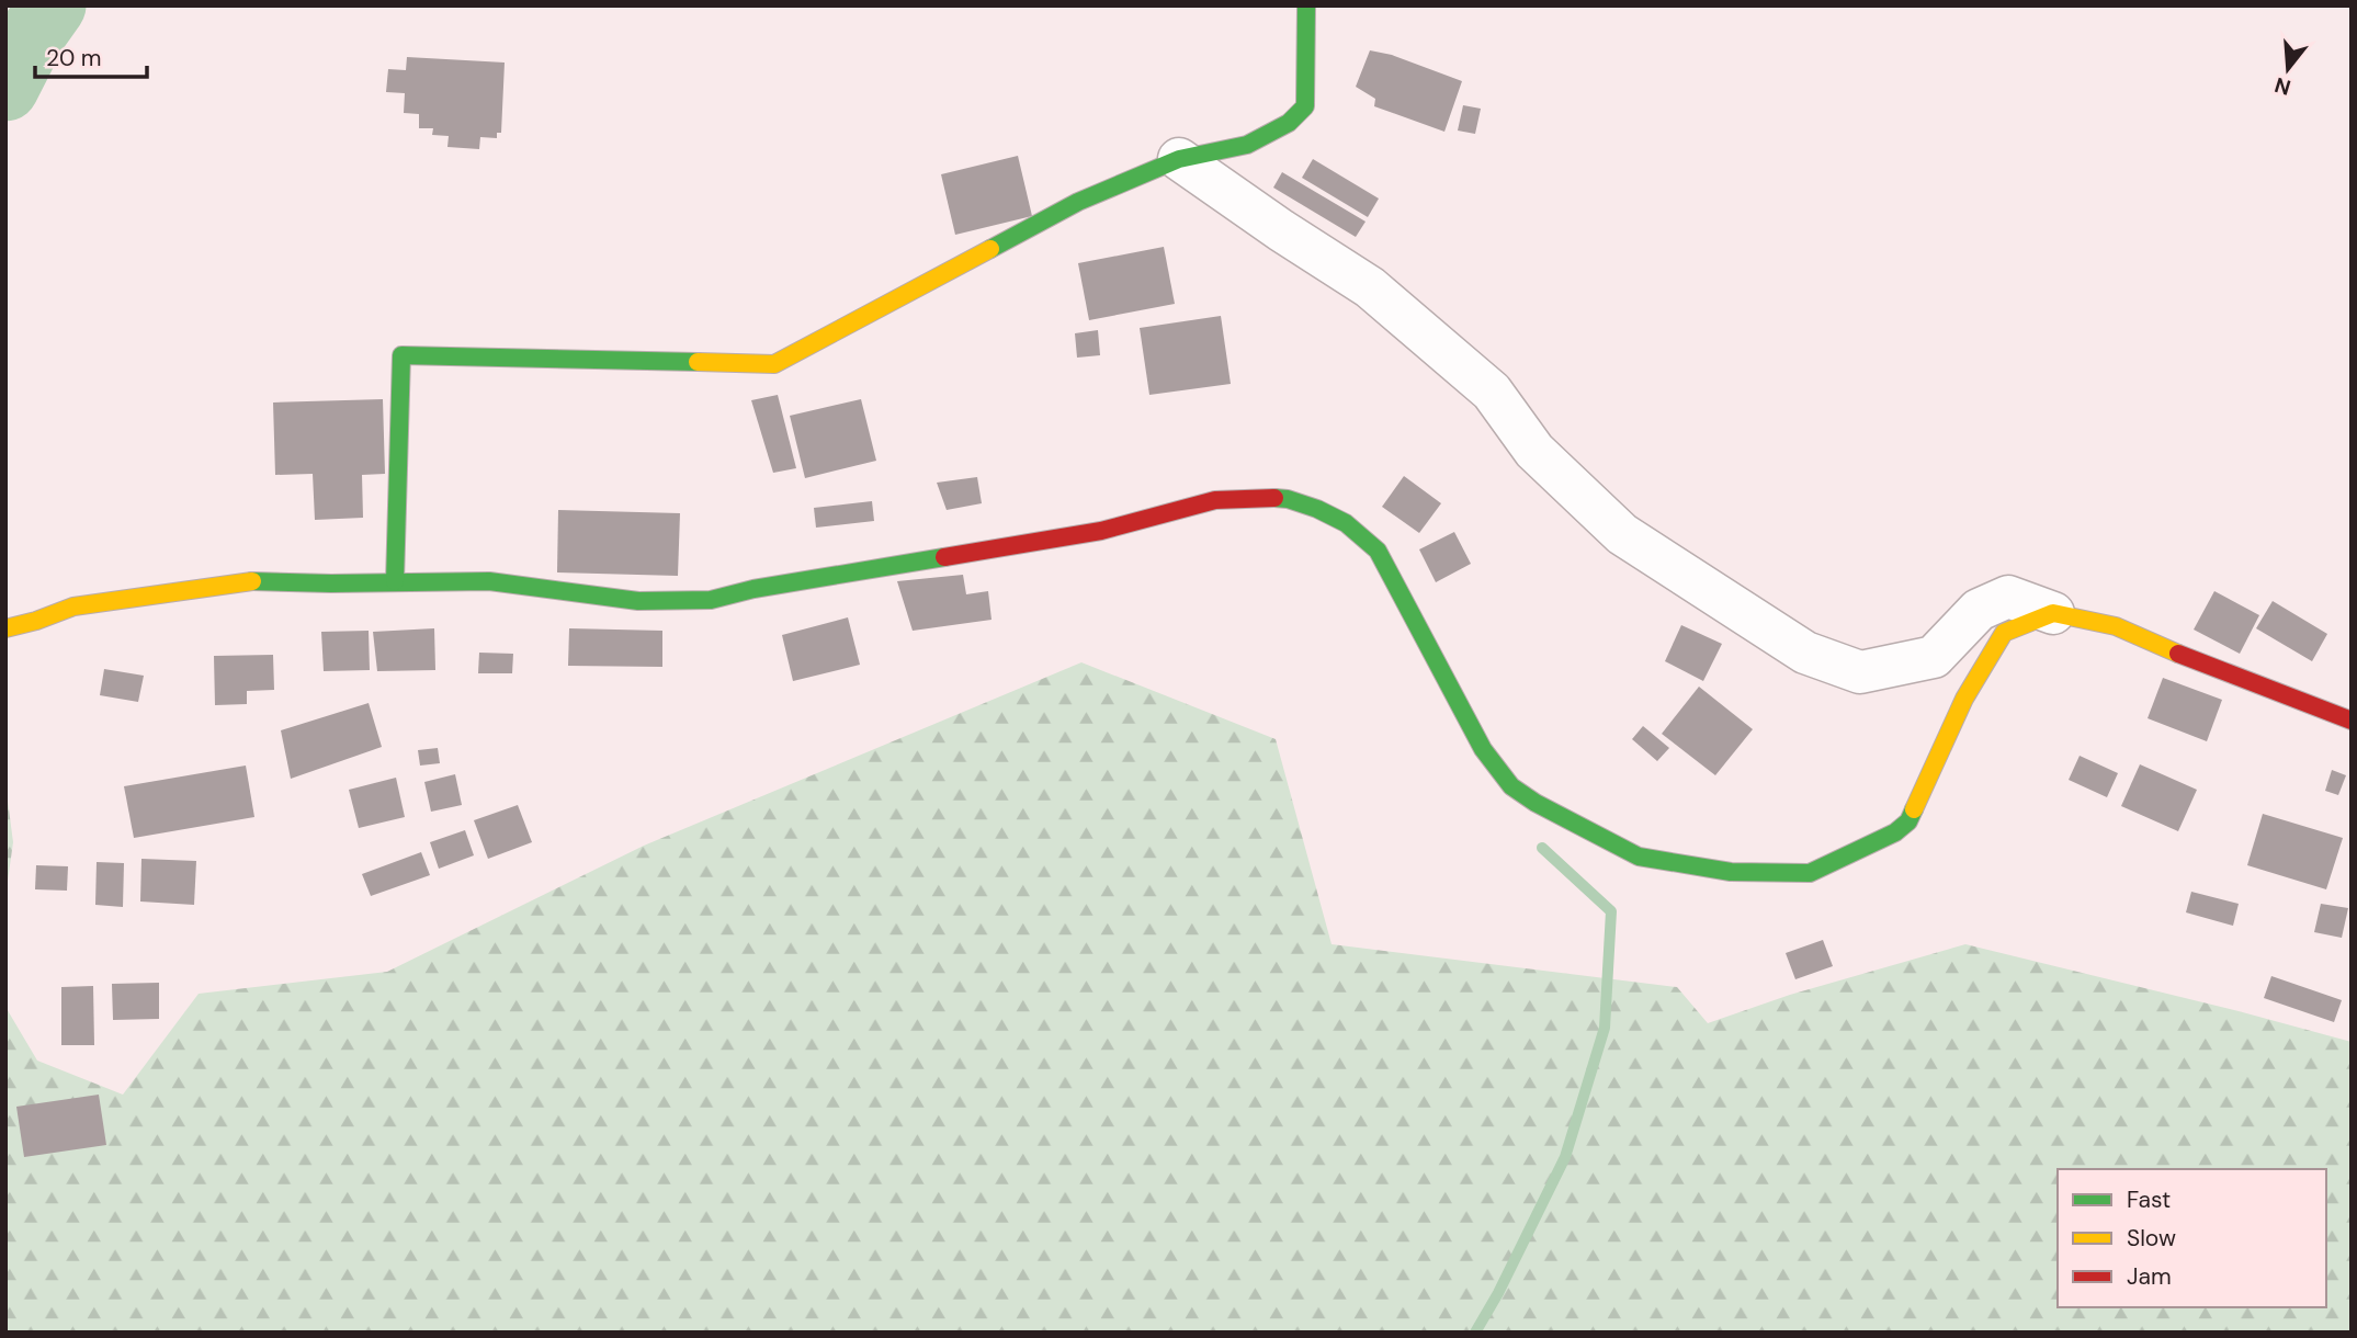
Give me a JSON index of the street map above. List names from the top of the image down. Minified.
{"legend":["Fast","Slow","Jam"],"scale_bar":"20 m","north":"bottom"}
